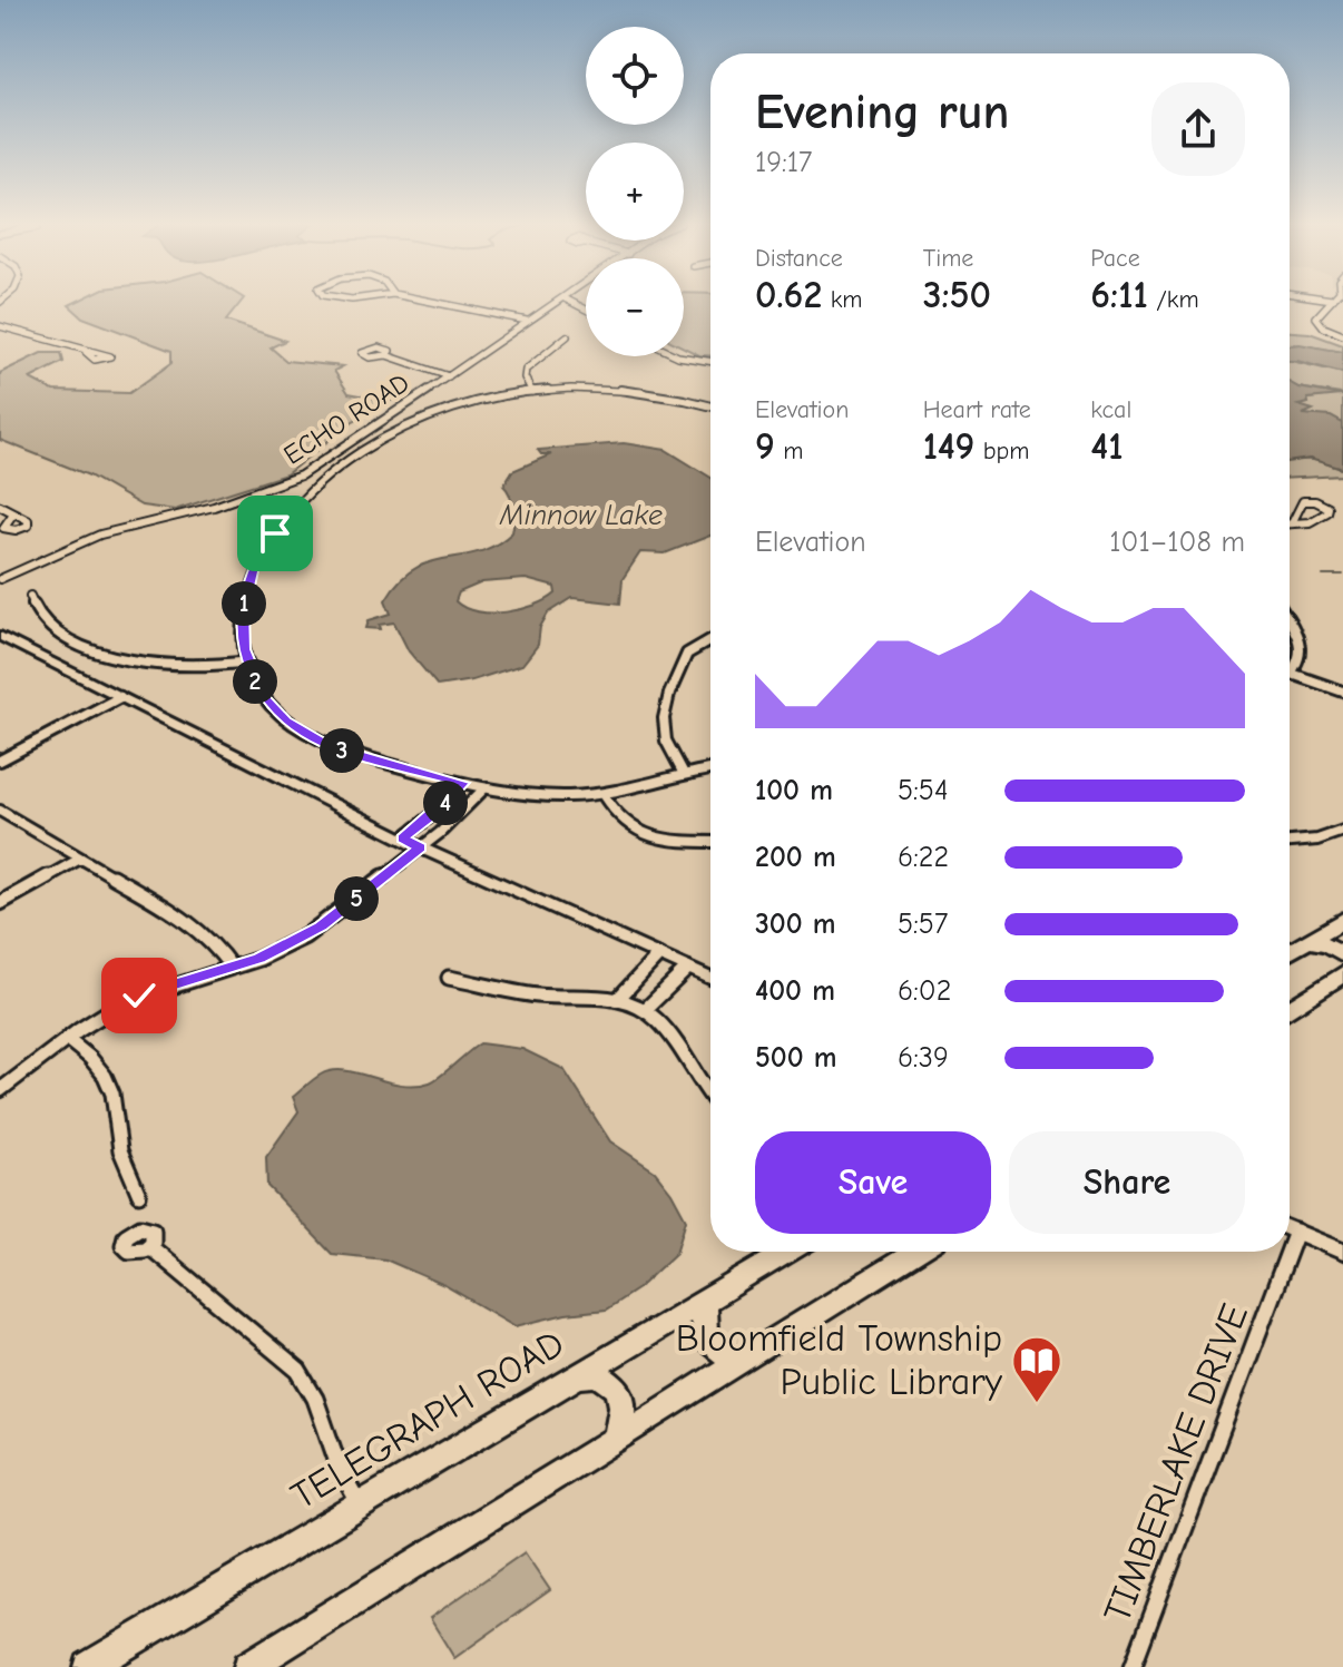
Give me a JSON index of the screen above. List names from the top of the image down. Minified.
{"streets":{"highway":["TELEGRAPH ROAD"],"street":["ECHO ROAD","TIMBERLAKE DRIVE"]},"water":["Minnow Lake"],"places":{"library":["Bloomfield Township Public Library"]},"page":{"map_buttons":["+","−"],"heading":["Evening run","19:17"],"stats":[["Distance","0.62 km"],["Time","3:50"],["Pace","6:11 /km"],["Elevation","9 m"],["Heart rate","149 bpm"],["kcal","41"]],"chart":["Elevation","101–108 m"],"pins":["1","2","3","4","5"],"list":[{"name":"100 m","note":"5:54"},{"name":"200 m","note":"6:22"},{"name":"300 m","note":"5:57"},{"name":"400 m","note":"6:02"},{"name":"500 m","note":"6:39"}],"buttons":["Save","Share"]}}
